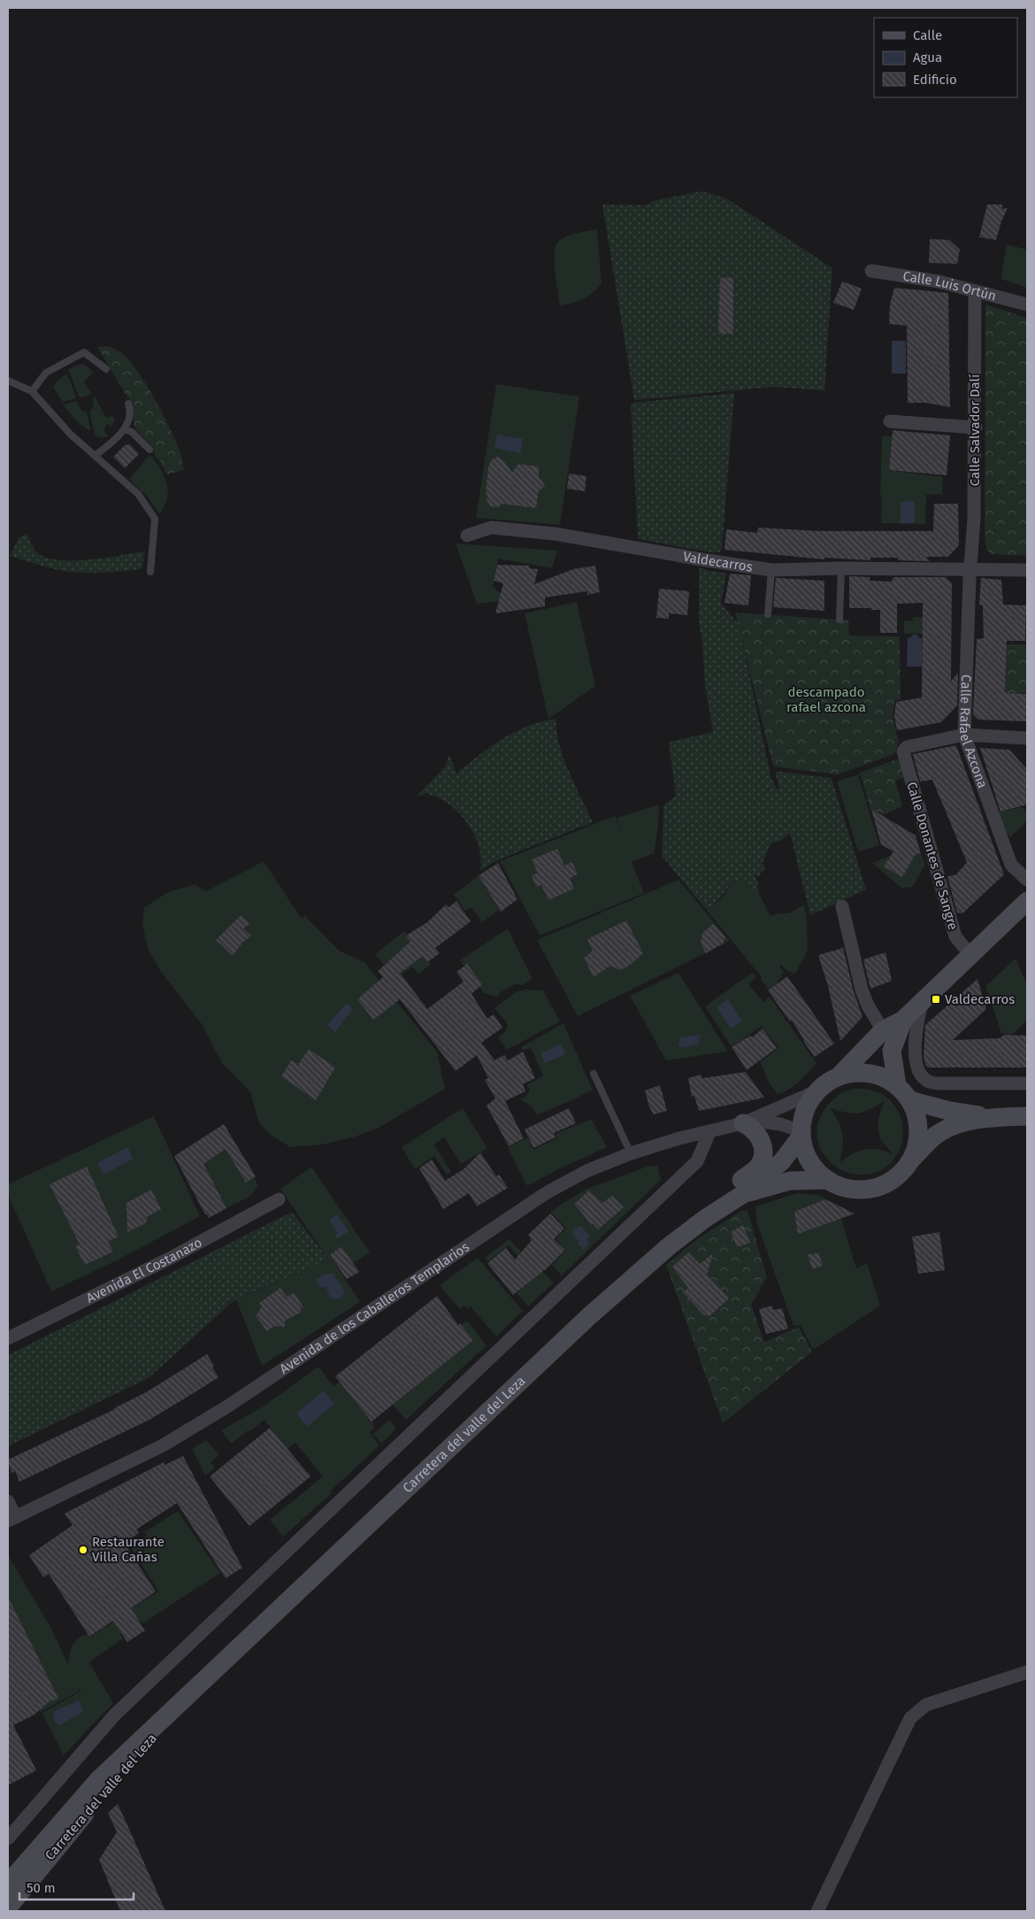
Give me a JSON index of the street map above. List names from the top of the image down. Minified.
{"streets":{"main road":["Carretera del valle del Leza"],"street":["Calle Luis Ortún","Calle Salvador Dalí","Valdecarros","Calle Rafael Azcona","Calle Donantes de Sangre","Avenida El Costanazo","Avenida de los Caballeros Templarios"]},"crossings":[["Calle Luis Ortún","Calle Salvador Dalí"],["Calle Salvador Dalí","Valdecarros"],["Calle Salvador Dalí","Calle Rafael Azcona"],["Valdecarros","Calle Rafael Azcona"],["Calle Rafael Azcona","Calle Donantes de Sangre"]],"parks":["descampado rafael azcona"],"places":{"transit":["Valdecarros"],"other":["Restaurante Villa Cañas"]},"legend":["Calle","Agua","Edificio"],"scale_bar":"50 m"}
